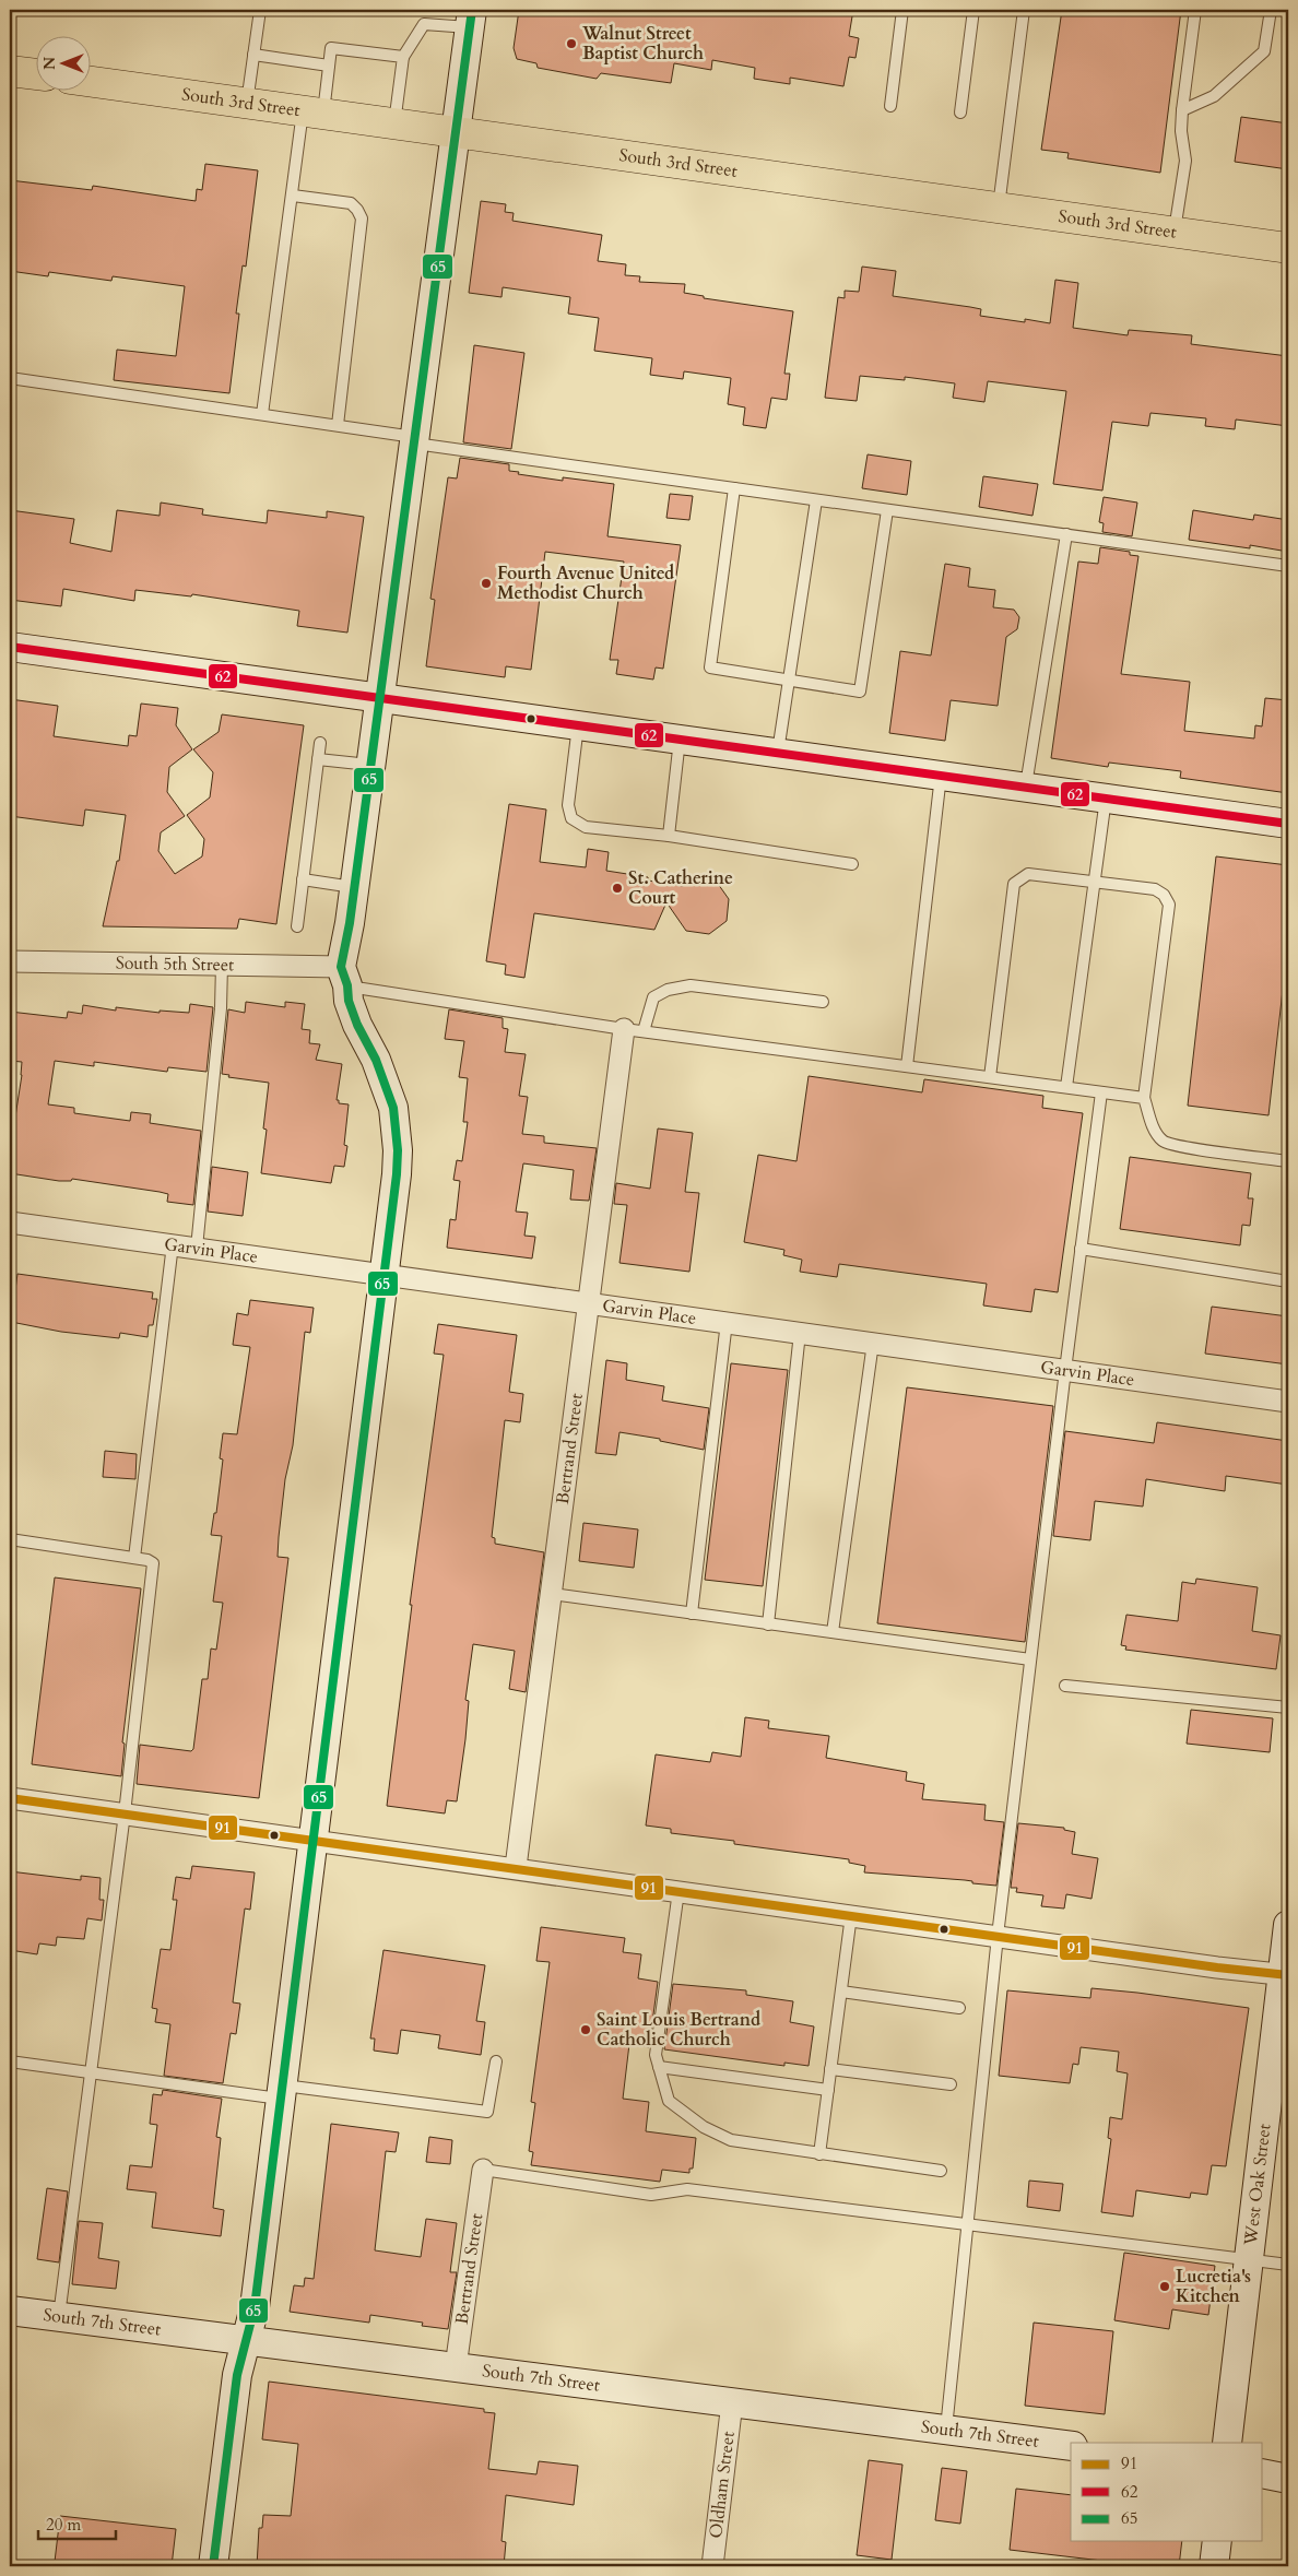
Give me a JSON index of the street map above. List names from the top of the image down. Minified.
{"streets":{"main road":["South 3rd Street"],"street":["South 5th Street","Garvin Place","Bertrand Street","West Oak Street","South 7th Street","Oldham Street"]},"crossings":[["Garvin Place","Bertrand Street"],["Bertrand Street","South 7th Street"],["South 7th Street","Oldham Street"]],"places":["Walnut Street Baptist Church","Fourth Avenue United Methodist Church","St. Catherine Court","Saint Louis Bertrand Catholic Church","Lucretia's Kitchen"],"lines":["transit line 65","transit line 62","transit line 91"],"legend":["91","62","65"],"scale_bar":"20 m","north":"left"}
